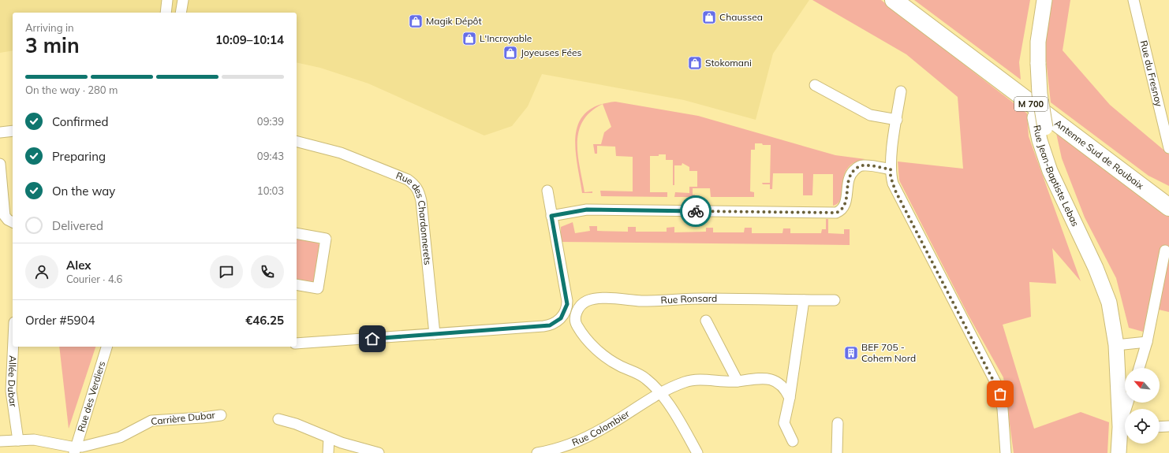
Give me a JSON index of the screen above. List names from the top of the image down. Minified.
{"streets":{"highway":["M 700","Antenne Sud de Roubaix"],"street":["Rue du Fresnoy","Rue Jean-Baptiste Lebas","Rue des Chardonnerets","Rue Ronsard","Allée Dubar","Rue des Verdiers","Carrière Dubar","Rue Colombier"]},"crossings":[["Rue Ronsard","Rue Colombier"],["Allée Dubar","Carrière Dubar"],["Rue des Verdiers","Carrière Dubar"]],"places":{"shop":["Chaussea","Magik Dépôt","L'Incroyable","Joyeuses Fées","Stokomani"],"building":["BEF 705 - Cohem Nord"]},"north":"top left","page":{"heading":["3 min","Arriving in","10:09–10:14"],"panel":["Alex","Courier · 4.6","Order #5904","€46.25"],"bar":"On the way · 280 m","list":[["Confirmed","09:39"],["Preparing","09:43"],["On the way","10:03"],"Delivered"]}}
